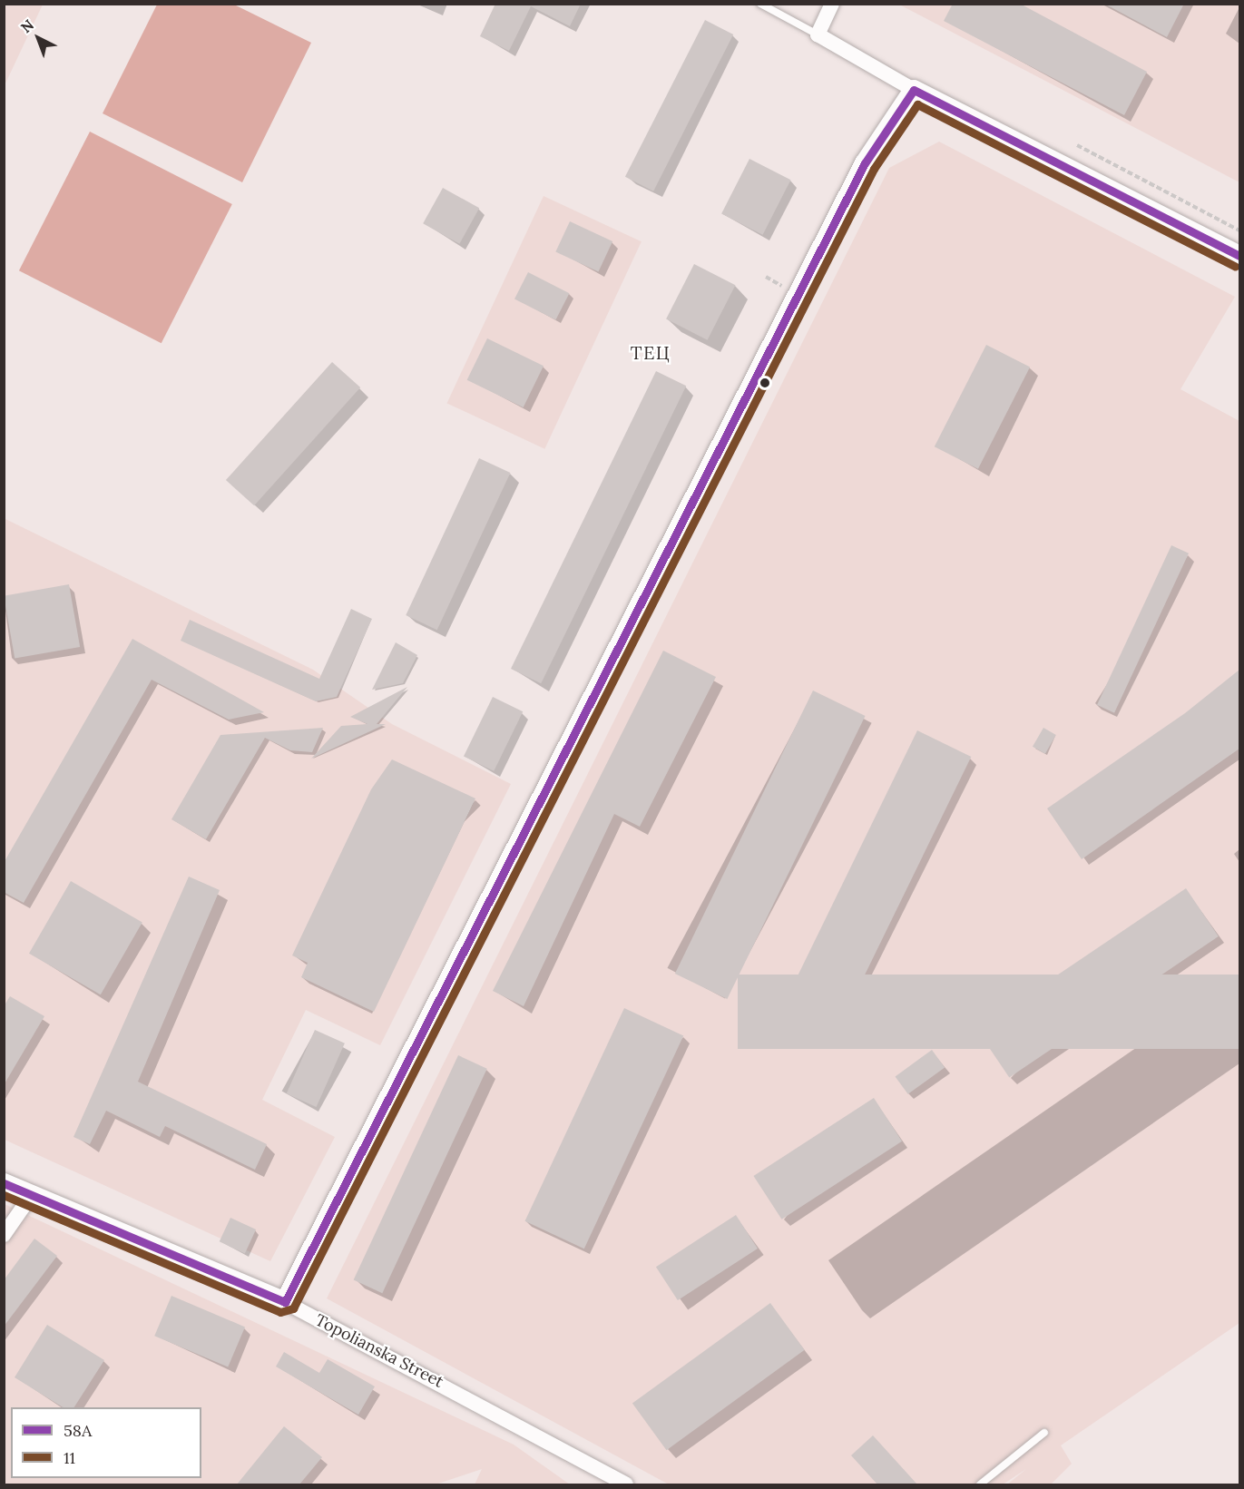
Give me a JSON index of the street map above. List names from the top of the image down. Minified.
{"streets":{"street":["Topolianska Street"]},"districts":["ТЕЦ"],"lines":["transit line 58А","transit line 11"],"legend":["58А","11"],"north":"top left"}
